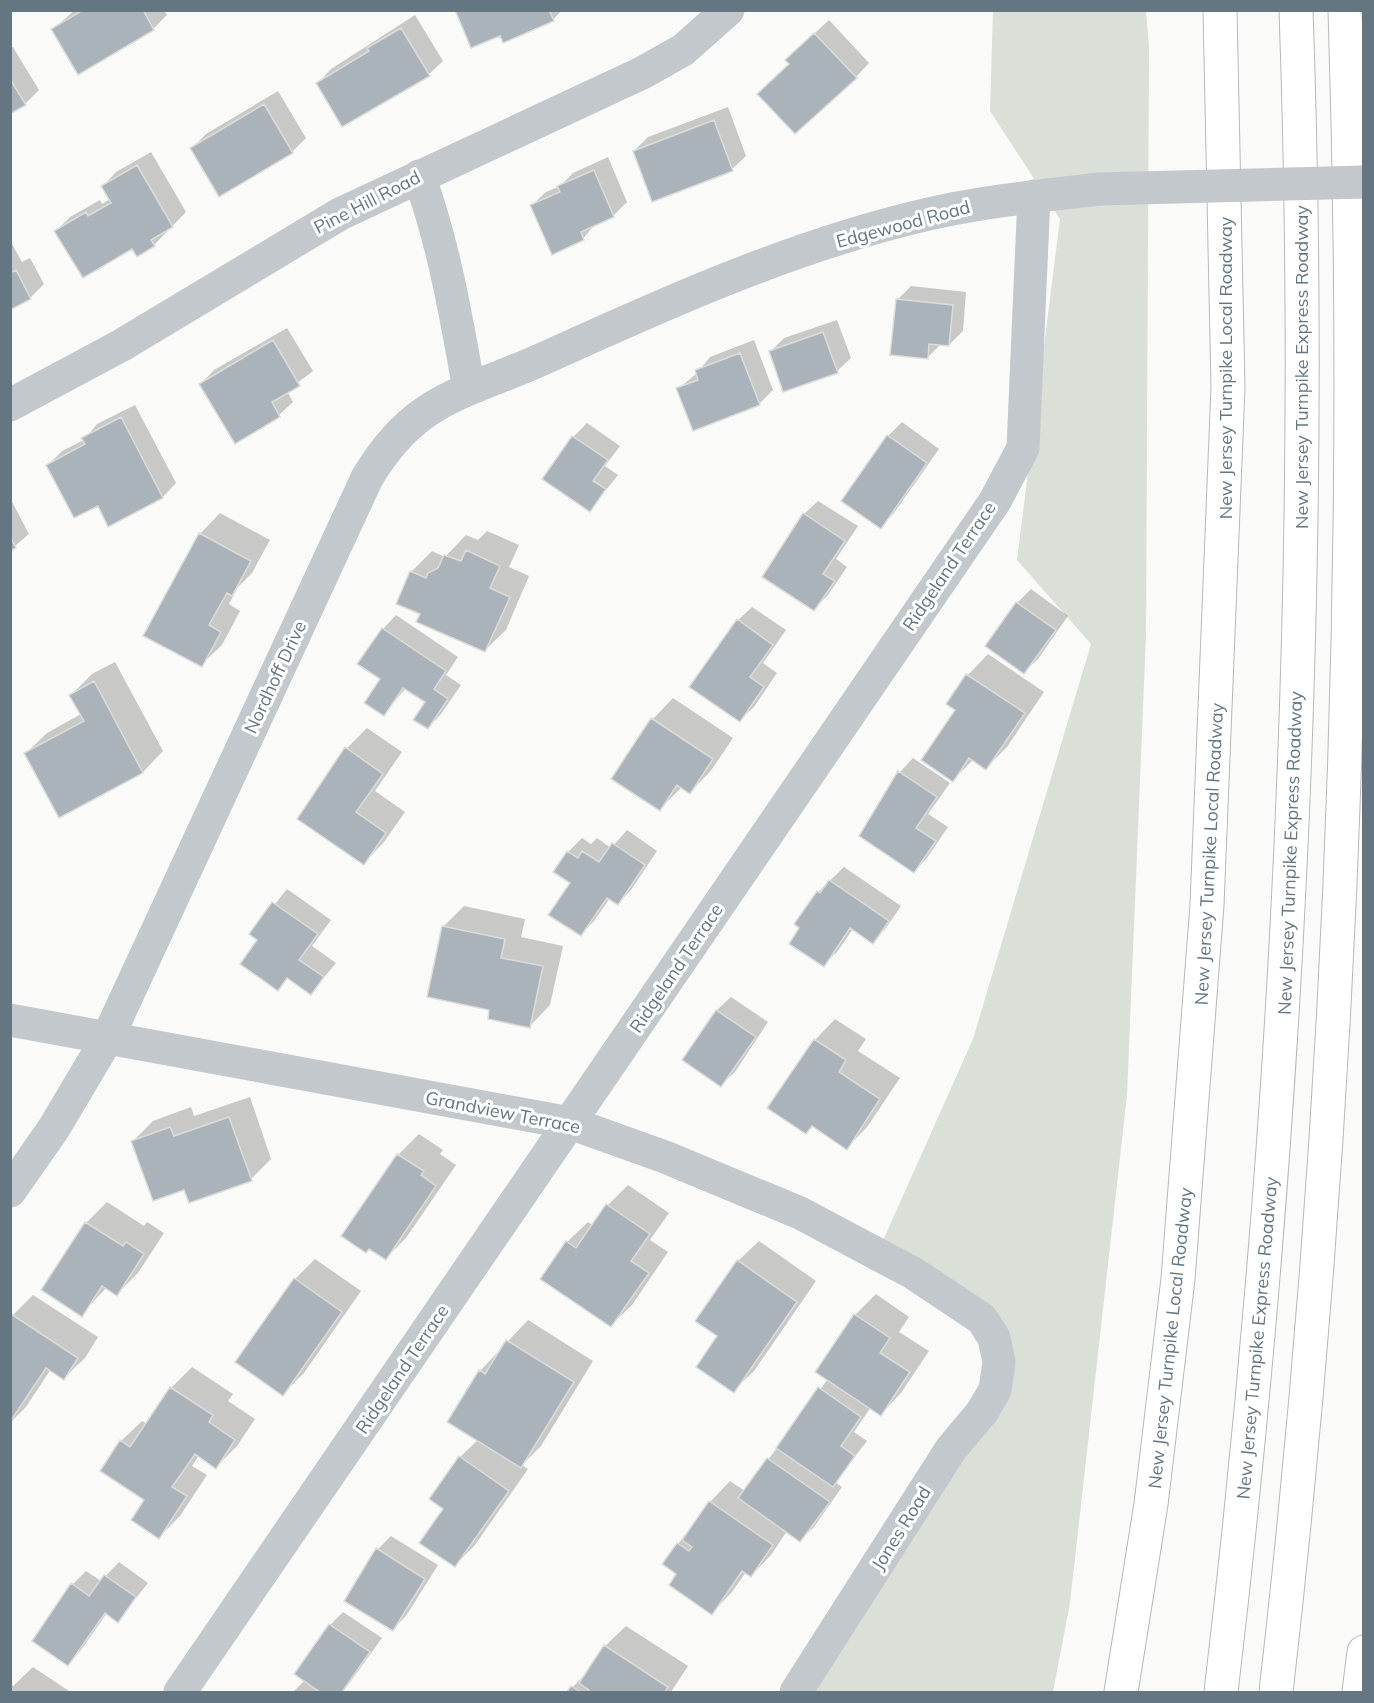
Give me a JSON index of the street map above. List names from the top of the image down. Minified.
{"streets":{"highway":["New Jersey Turnpike Express Roadway","New Jersey Turnpike Local Roadway"],"street":["Pine Hill Road","Edgewood Road","Ridgeland Terrace","Nordhoff Drive","Grandview Terrace","Jones Road"]},"crossings":[["Edgewood Road","Ridgeland Terrace"],["Edgewood Road","Nordhoff Drive"],["Ridgeland Terrace","Grandview Terrace"],["Nordhoff Drive","Grandview Terrace"],["Grandview Terrace","Jones Road"]]}
